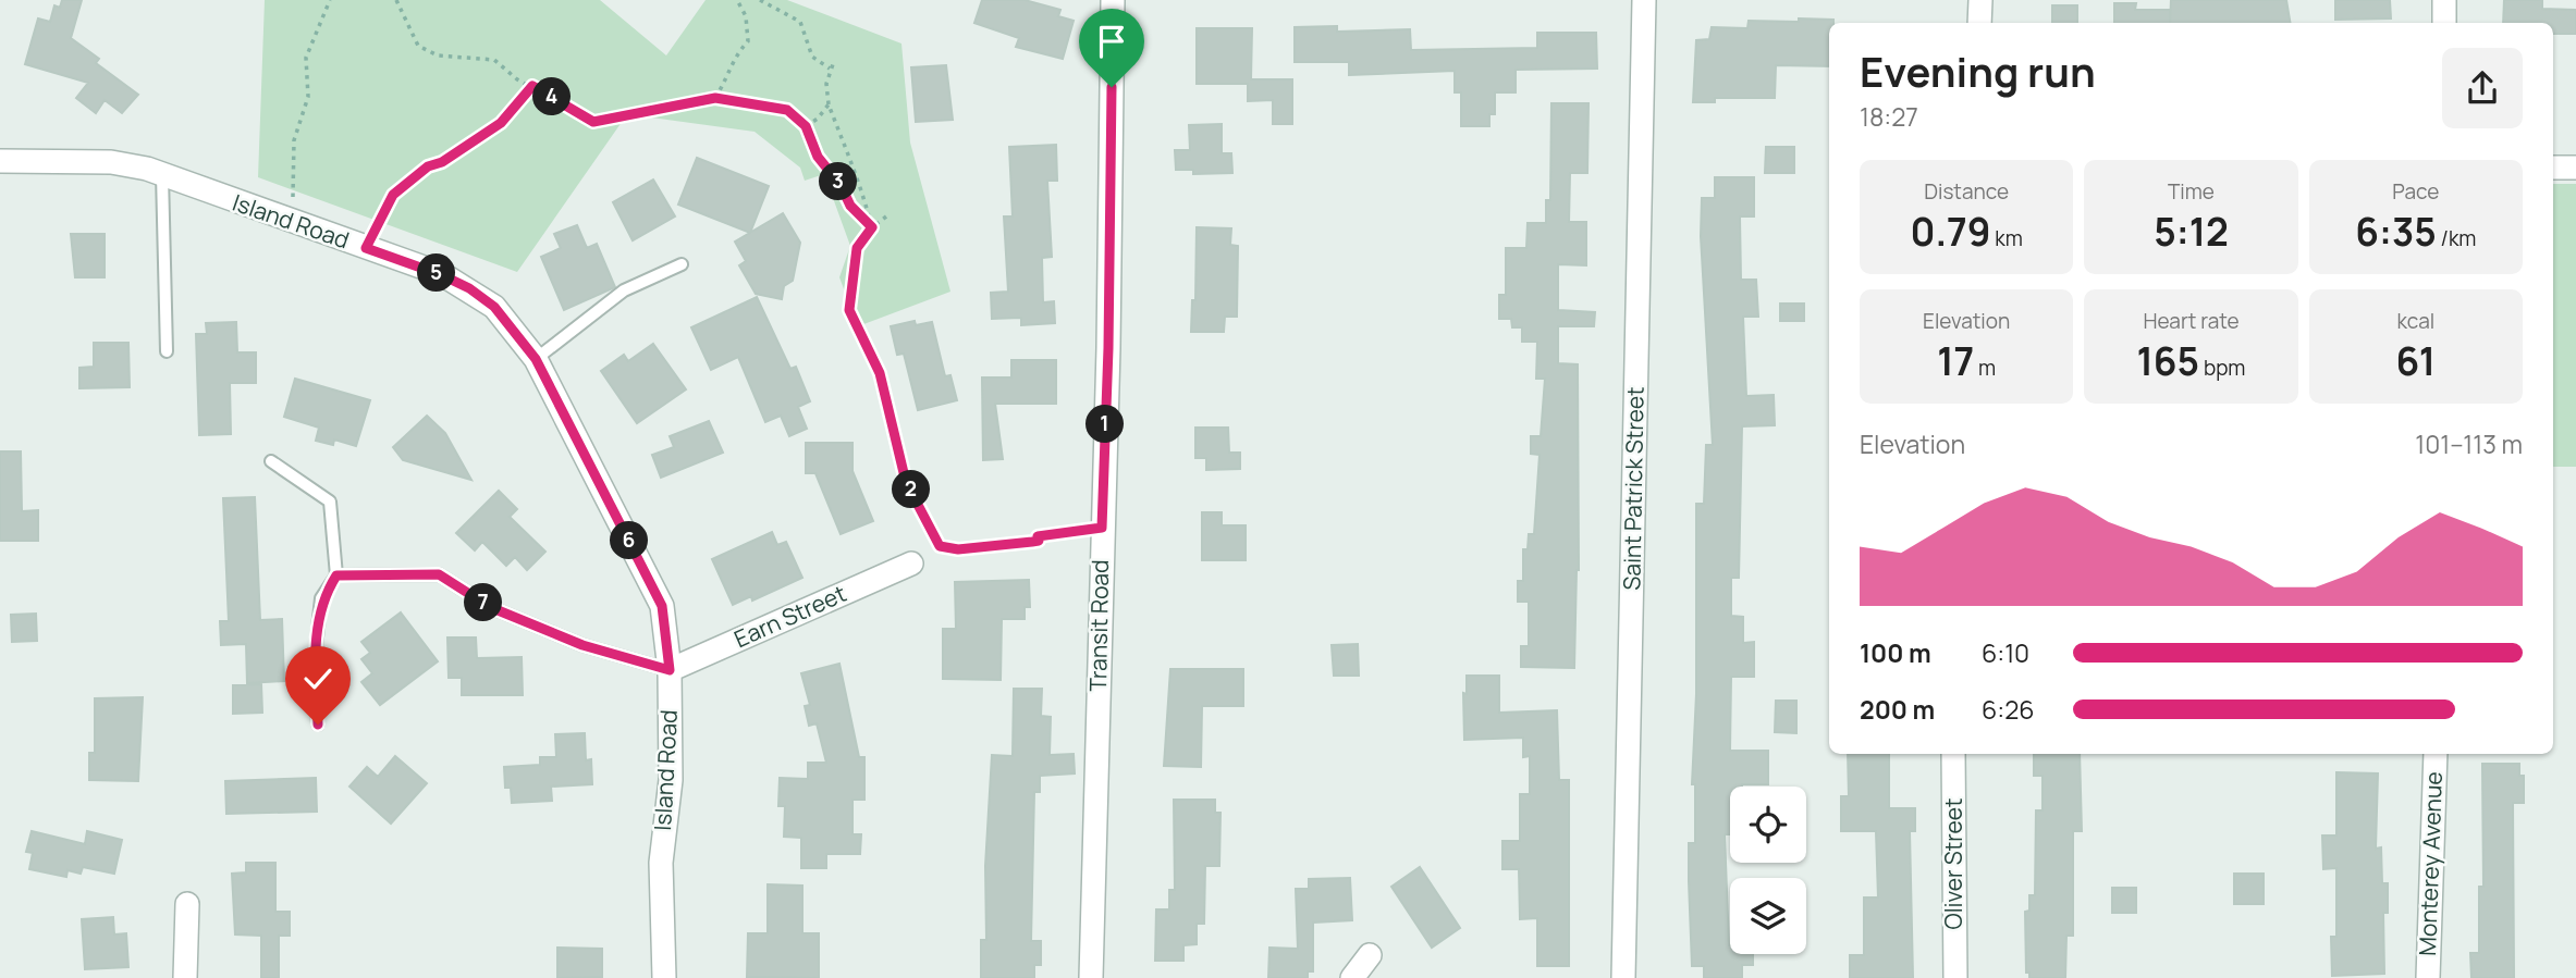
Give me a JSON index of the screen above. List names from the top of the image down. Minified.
{"streets":{"street":["Island Road","Saint Patrick Street","Earn Street","Transit Road","Oliver Street","Monterey Avenue"]},"crossings":[["Island Road","Earn Street"]],"page":{"heading":["Evening run","18:27"],"pins":["4","3","5","1","2","6","7"],"stats":[["Distance","0.79 km"],["Time","5:12"],["Pace","6:35 /km"],["Elevation","17 m"],["Heart rate","165 bpm"],["kcal","61"]],"chart":["Elevation","101–113 m"],"list":[{"name":"100 m","note":"6:10"},{"name":"200 m","note":"6:26"}]}}
